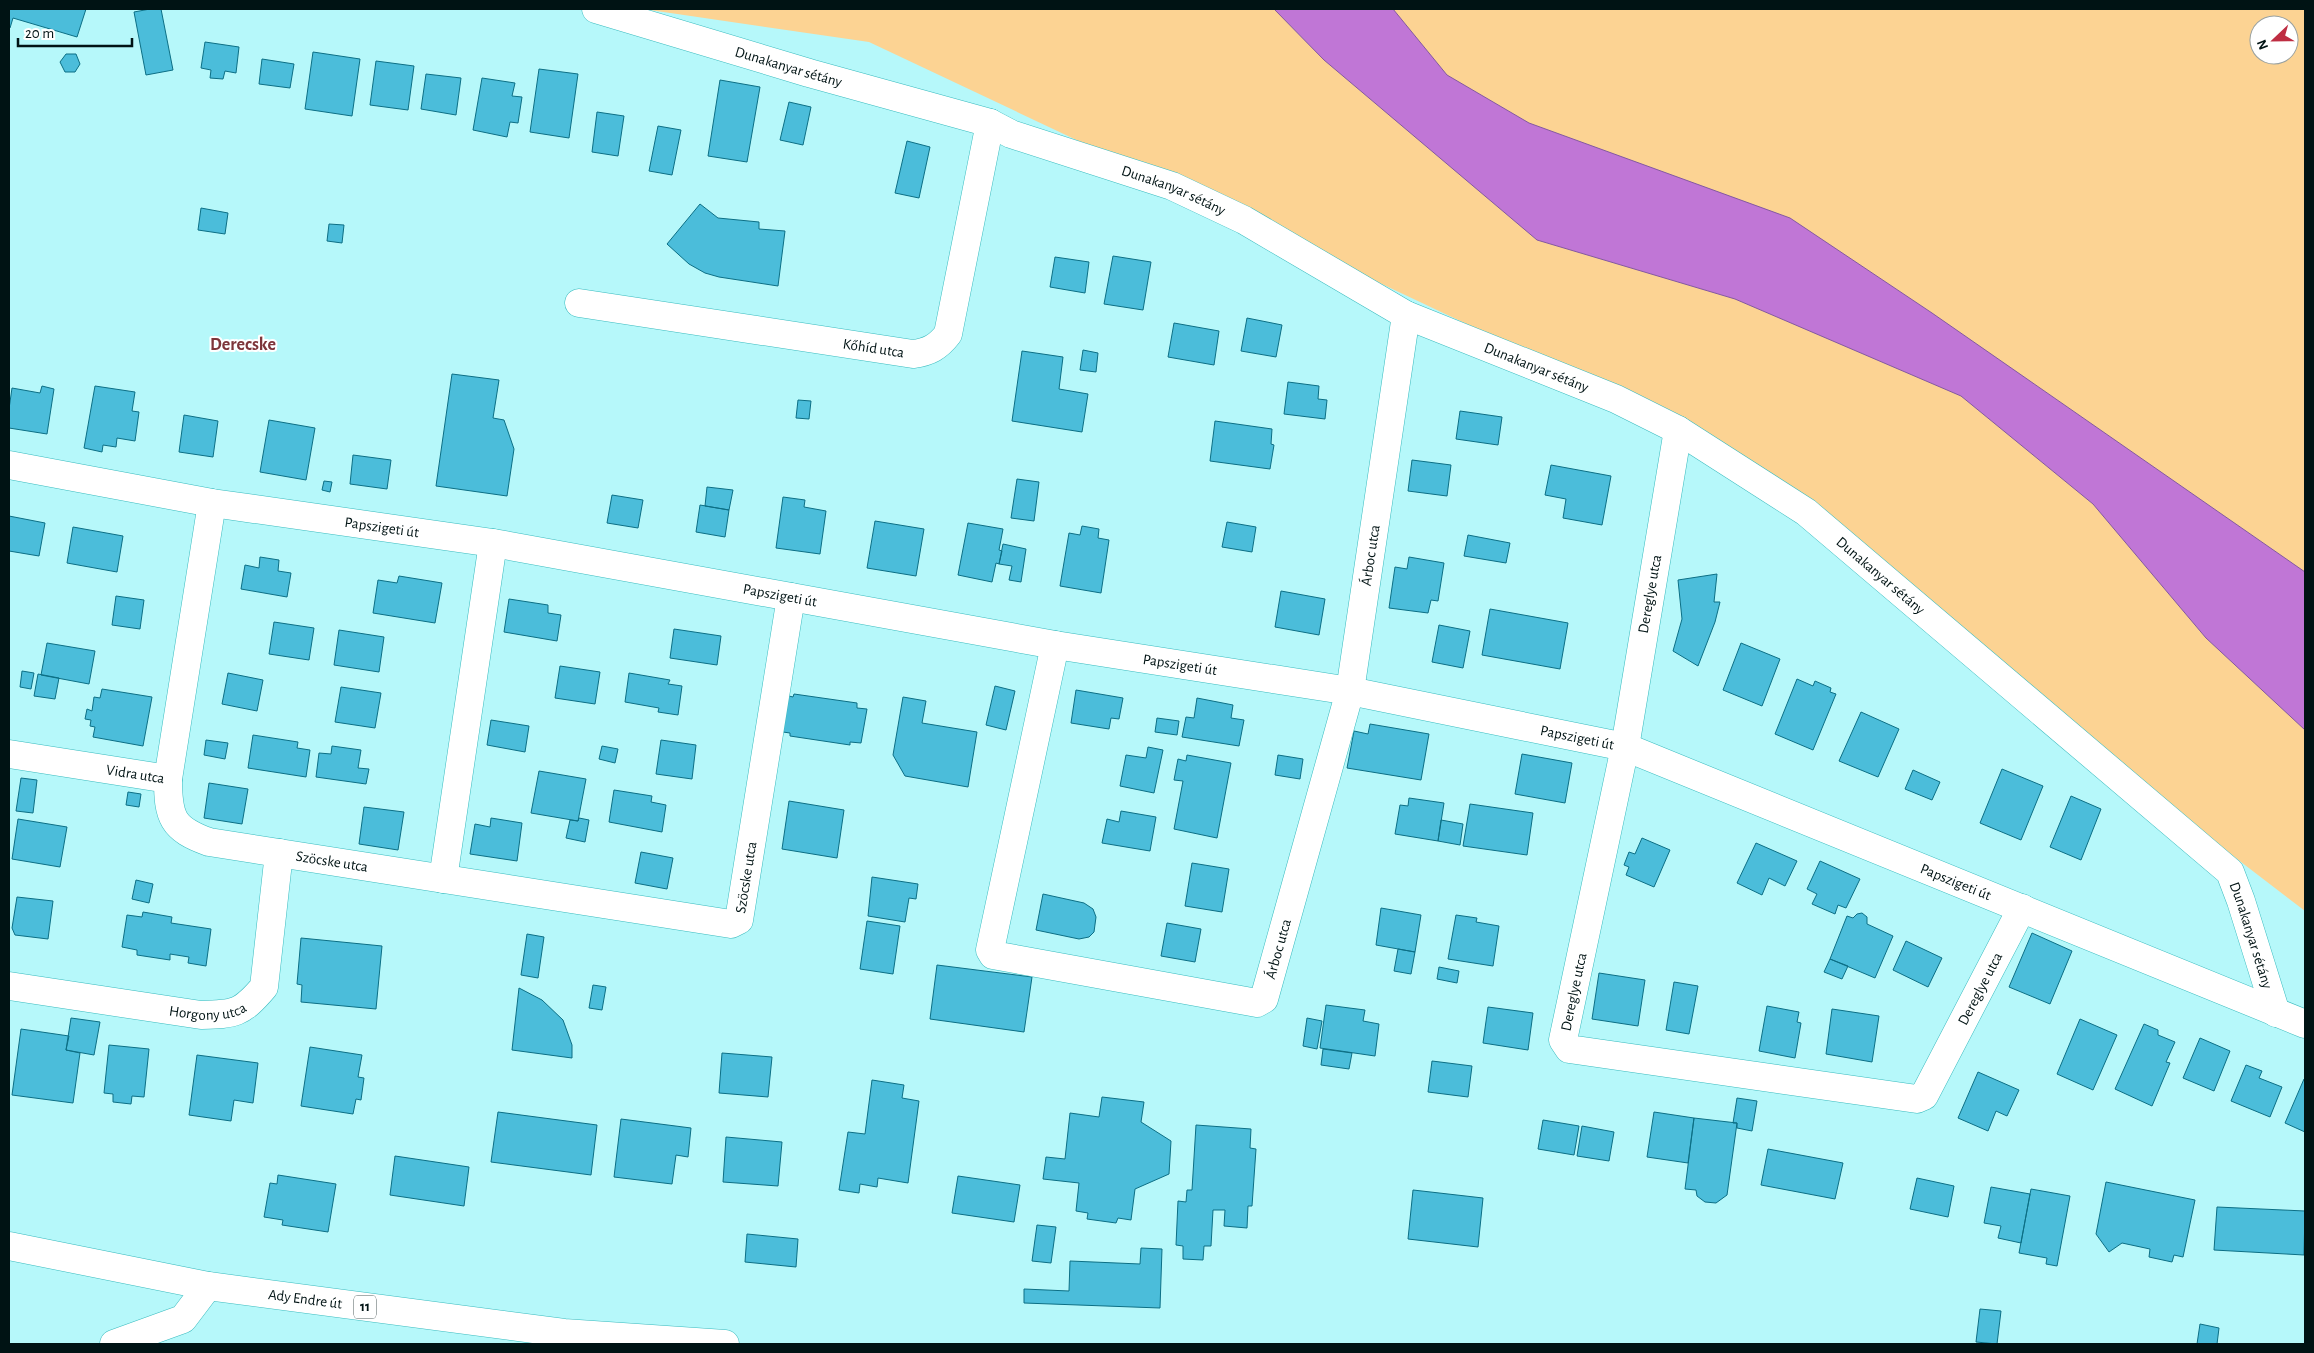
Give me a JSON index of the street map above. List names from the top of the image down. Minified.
{"streets":{"street":["Dunakanyar sétány","Kőhíd utca","Papszigeti út","Árboc utca","Dereglye utca","Vidra utca","Szöcske utca","Horgony utca","Ady Endre út","11"]},"crossings":[["Dunakanyar sétány","Kőhíd utca"],["Dunakanyar sétány","Papszigeti út"],["Dunakanyar sétány","Árboc utca"],["Dunakanyar sétány","Dereglye utca"],["Papszigeti út","Árboc utca"],["Papszigeti út","Dereglye utca"],["Papszigeti út","Szöcske utca"],["Vidra utca","Szöcske utca"],["Vidra utca","Horgony utca"],["Szöcske utca","Horgony utca"]],"districts":["Derecske"],"scale_bar":"20 m","north":"left"}
